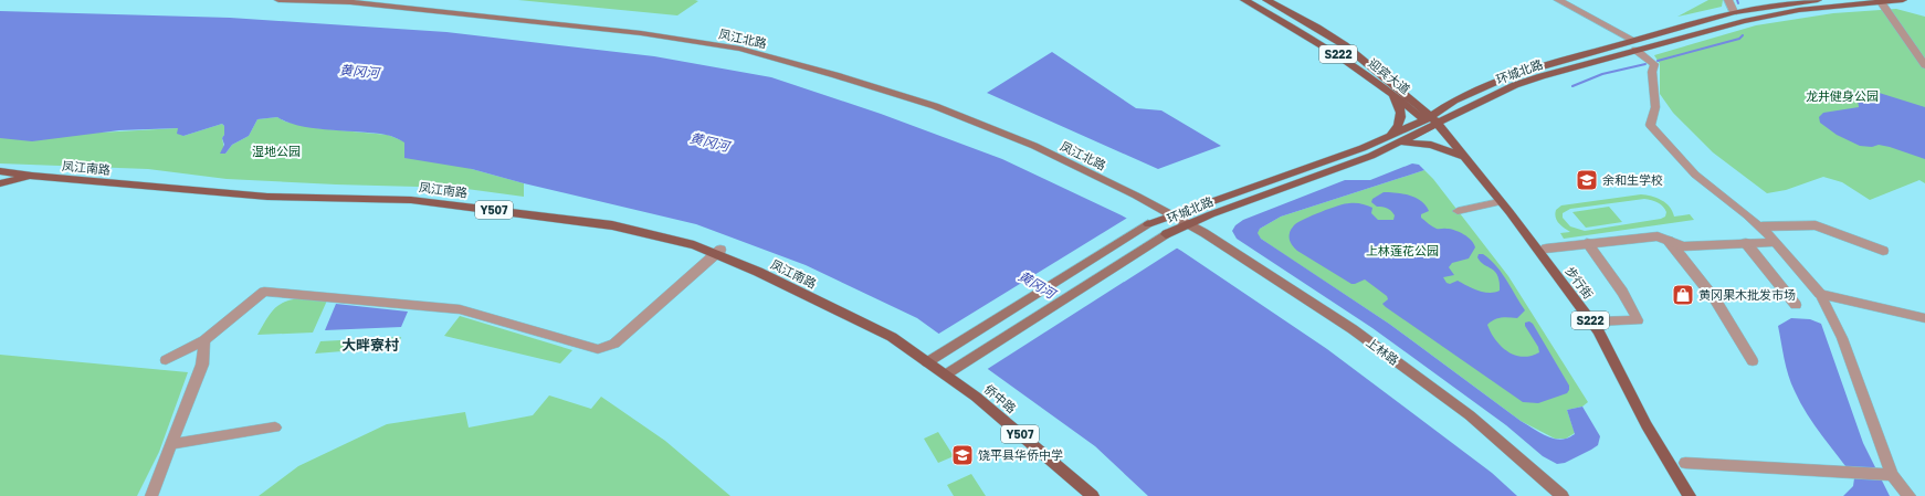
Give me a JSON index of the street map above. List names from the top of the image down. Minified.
{"streets":{"main road":["凤江北路","S222","环城北路","迎宾大道","凤江南路","Y507","步行街","上林路","侨中路"]},"crossings":[["凤江北路","环城北路"],["凤江北路","上林路"],["环城北路","迎宾大道"],["环城北路","凤江南路"],["环城北路","步行街"],["环城北路","上林路"],["环城北路","侨中路"],["迎宾大道","步行街"],["凤江南路","侨中路"]],"districts":["大畔寮村"],"water":["黄冈河"],"parks":["龙井健身公园","湿地公园","上林莲花公园"],"places":{"school or university":["余和生学校","饶平县华侨中学"],"shop":["黄冈果木批发市场"]}}
